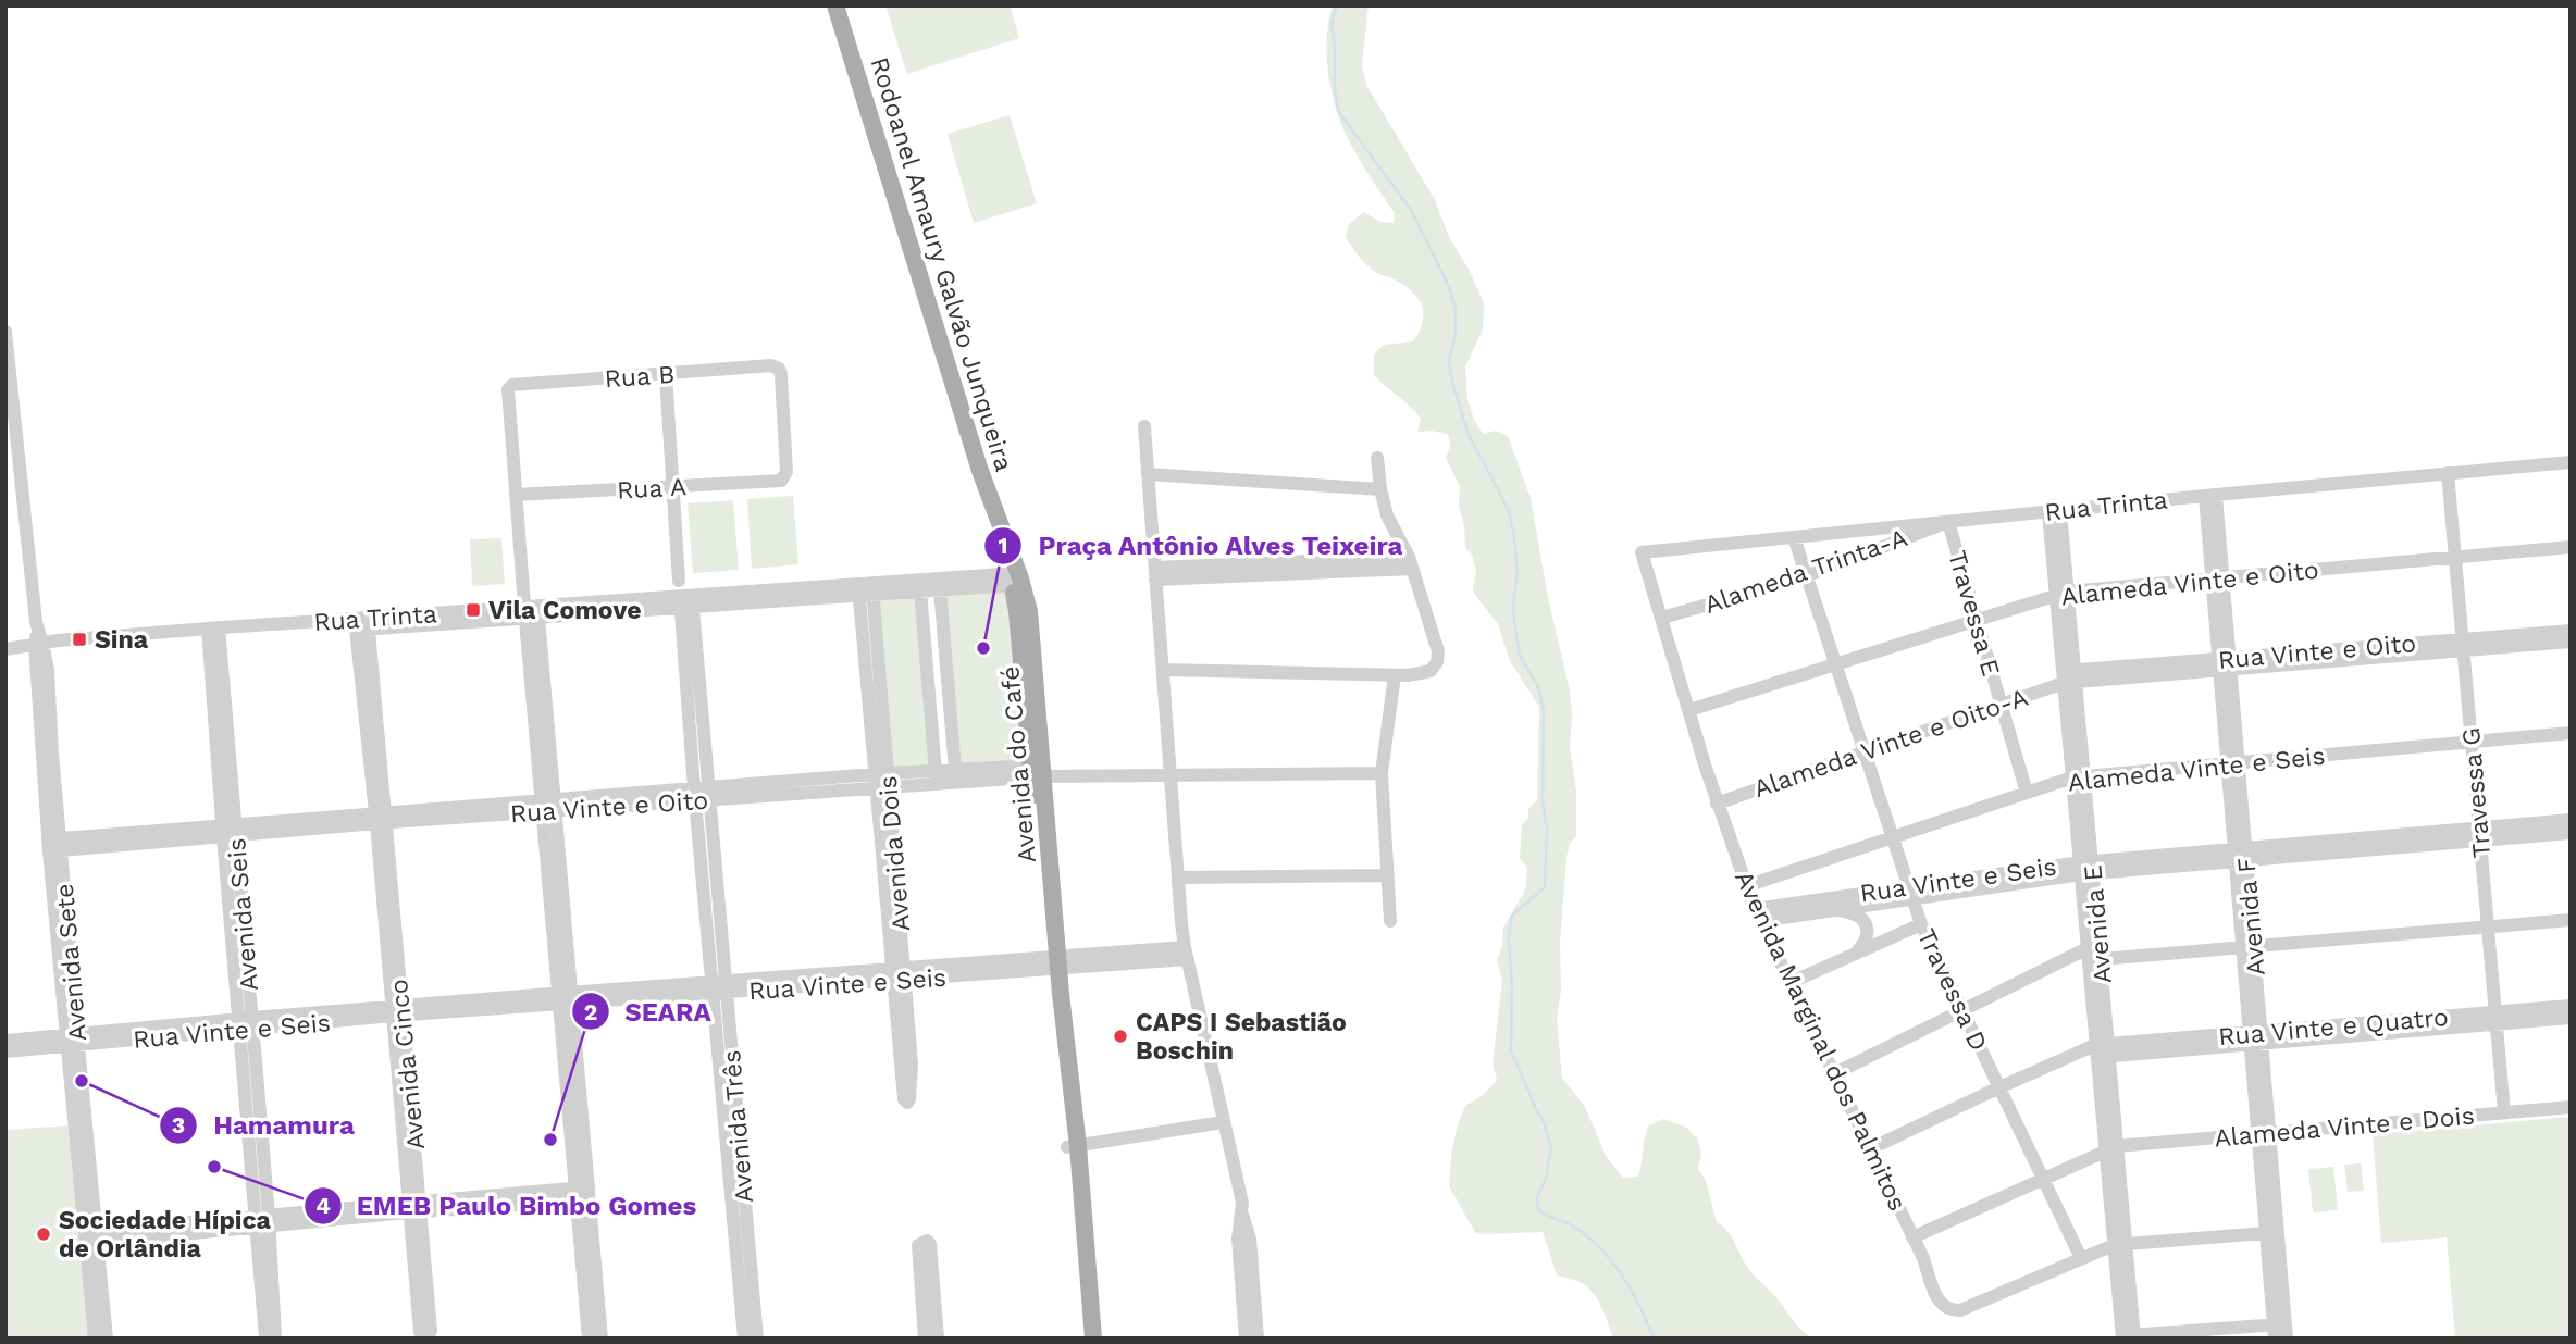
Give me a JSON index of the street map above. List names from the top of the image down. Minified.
{"streets":{"main road":["Rodoanel Amaury Galvão Junqueira","Avenida do Café"],"street":["Rua B","Rua A","Rua Trinta","Alameda Trinta-A","Alameda Vinte e Oito","Travessa E","Rua Vinte e Oito","Alameda Vinte e Oito-A","Alameda Vinte e Seis","Travessa G","Avenida Dois","Rua Vinte e Seis","Avenida Seis","Avenida F","Avenida E","Avenida Sete","Travessa D","Rua Vinte e Quatro","Avenida Marginal dos Palmitos","Avenida Cinco","Avenida Três","Alameda Vinte e Dois"]},"crossings":[["Rodoanel Amaury Galvão Junqueira","Avenida do Café"],["Rua B","Rua A"],["Rua Trinta","Alameda Trinta-A"],["Rua Trinta","Travessa E"],["Rua Trinta","Avenida do Café"],["Rua Trinta","Travessa G"],["Rua Trinta","Avenida Dois"],["Rua Trinta","Avenida Seis"],["Rua Trinta","Avenida F"],["Rua Trinta","Avenida E"],["Rua Trinta","Avenida Sete"],["Rua Trinta","Travessa D"],["Rua Trinta","Avenida Marginal dos Palmitos"],["Rua Trinta","Avenida Cinco"],["Rua Trinta","Avenida Três"],["Alameda Trinta-A","Travessa E"],["Alameda Trinta-A","Travessa D"],["Alameda Trinta-A","Avenida Marginal dos Palmitos"],["Alameda Vinte e Oito","Travessa E"],["Alameda Vinte e Oito","Travessa G"],["Alameda Vinte e Oito","Avenida F"],["Alameda Vinte e Oito","Avenida E"],["Alameda Vinte e Oito","Travessa D"],["Alameda Vinte e Oito","Avenida Marginal dos Palmitos"],["Travessa E","Alameda Vinte e Oito-A"],["Travessa E","Alameda Vinte e Seis"],["Rua Vinte e Oito","Alameda Vinte e Oito-A"],["Rua Vinte e Oito","Avenida do Café"],["Rua Vinte e Oito","Travessa G"],["Rua Vinte e Oito","Avenida Dois"],["Rua Vinte e Oito","Avenida Seis"],["Rua Vinte e Oito","Avenida F"],["Rua Vinte e Oito","Avenida E"],["Rua Vinte e Oito","Avenida Sete"],["Rua Vinte e Oito","Avenida Cinco"],["Rua Vinte e Oito","Avenida Três"],["Alameda Vinte e Oito-A","Avenida E"],["Alameda Vinte e Oito-A","Travessa D"],["Alameda Vinte e Oito-A","Avenida Marginal dos Palmitos"],["Avenida do Café","Rua Vinte e Seis"],["Alameda Vinte e Seis","Travessa G"],["Alameda Vinte e Seis","Avenida F"],["Alameda Vinte e Seis","Avenida E"],["Alameda Vinte e Seis","Travessa D"],["Alameda Vinte e Seis","Avenida Marginal dos Palmitos"],["Travessa G","Rua Vinte e Seis"],["Travessa G","Rua Vinte e Quatro"],["Travessa G","Alameda Vinte e Dois"],["Avenida Dois","Rua Vinte e Seis"],["Rua Vinte e Seis","Avenida Seis"],["Rua Vinte e Seis","Avenida F"],["Rua Vinte e Seis","Avenida E"],["Rua Vinte e Seis","Avenida Sete"],["Rua Vinte e Seis","Travessa D"],["Rua Vinte e Seis","Avenida Marginal dos Palmitos"],["Rua Vinte e Seis","Avenida Cinco"],["Rua Vinte e Seis","Avenida Três"],["Avenida F","Rua Vinte e Quatro"],["Avenida F","Alameda Vinte e Dois"],["Avenida E","Rua Vinte e Quatro"],["Avenida E","Alameda Vinte e Dois"],["Travessa D","Rua Vinte e Quatro"],["Travessa D","Avenida Marginal dos Palmitos"],["Travessa D","Alameda Vinte e Dois"],["Rua Vinte e Quatro","Avenida Marginal dos Palmitos"],["Avenida Marginal dos Palmitos","Alameda Vinte e Dois"]],"places":{"transit":["Vila Comove","Sina"],"other":["Praça Antônio Alves Teixeira","CAPS I Sebastião Boschin","Hamamura","SEARA","EMEB Paulo Bimbo Gomes","Sociedade Hípica de Orlândia"]}}
